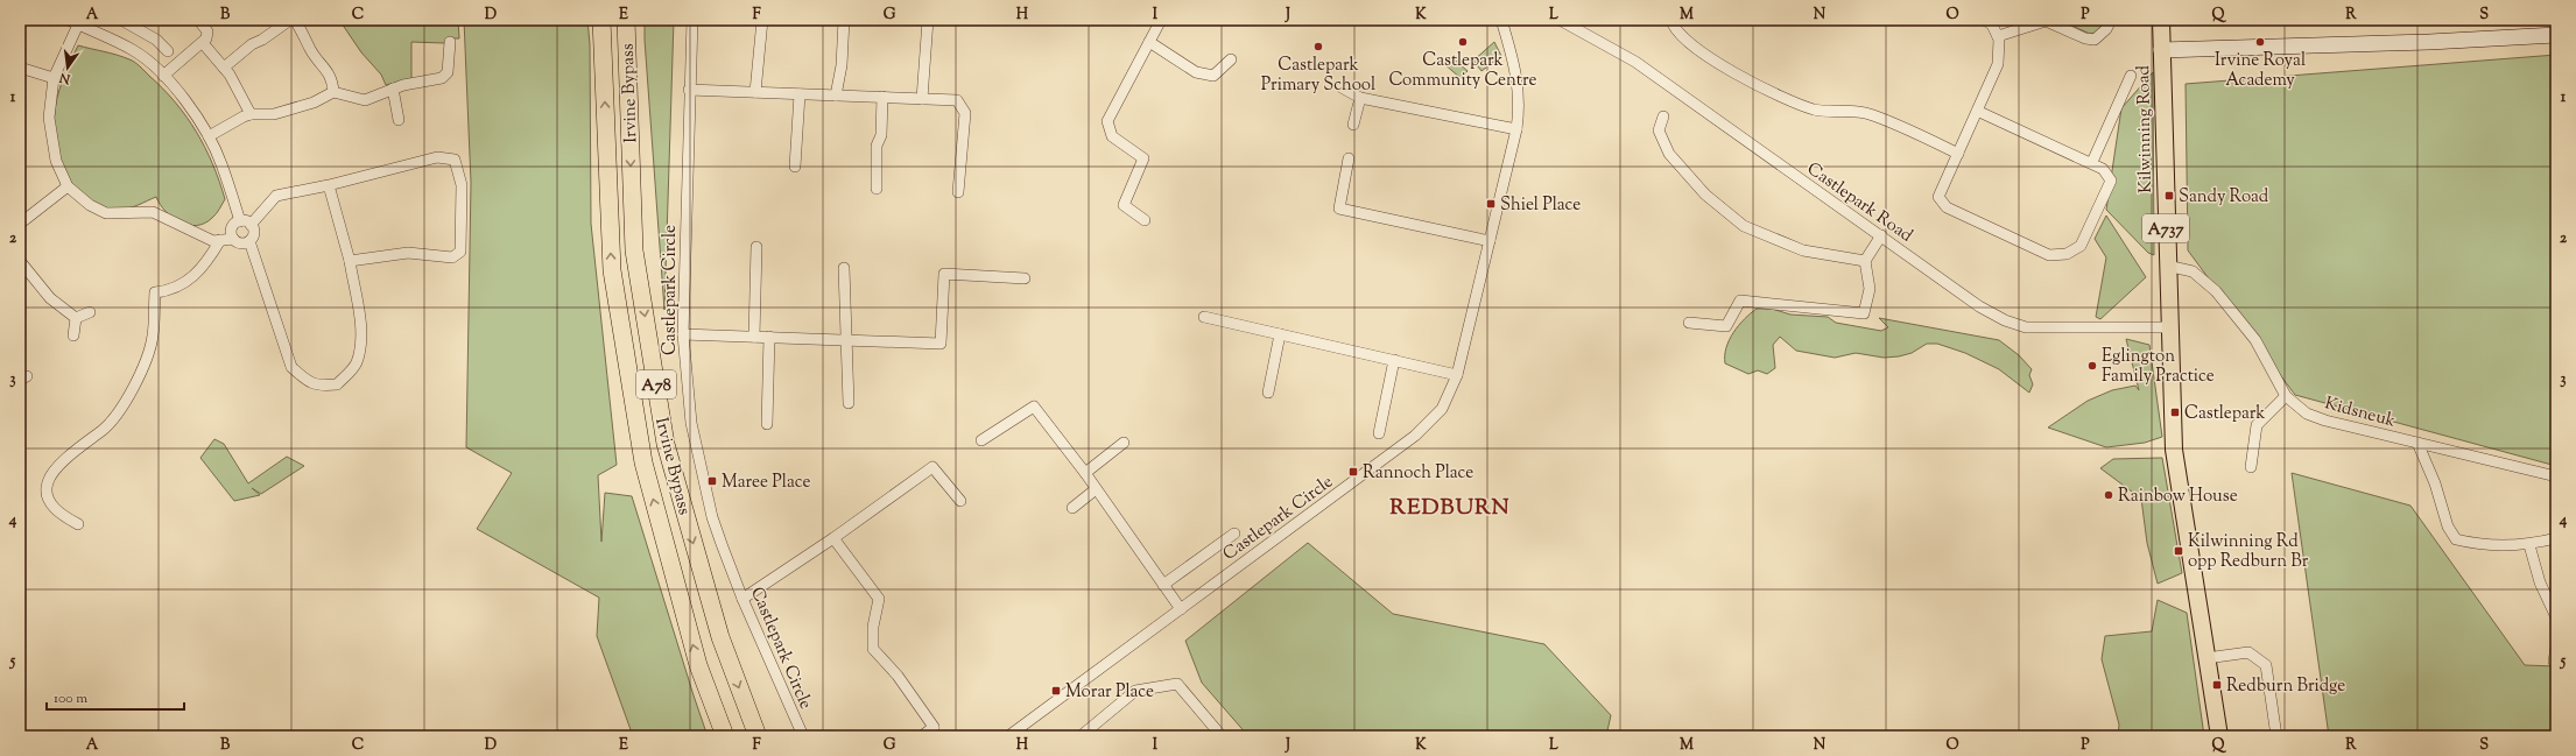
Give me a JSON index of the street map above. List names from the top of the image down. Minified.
{"streets":{"highway":["Irvine Bypass","A78"],"main road":["Kilwinning Road","A737"],"street":["Castlepark Road","Castlepark Circle","Kidsneuk"]},"crossings":[["Kilwinning Road","Castlepark Road"],["Kilwinning Road","Kidsneuk"]],"districts":["REDBURN"],"places":{"other":["Castlepark Community Centre","Irvine Royal Academy","Castlepark Primary School","Eglington Family Practice","Rainbow House"],"transit":["Sandy Road","Shiel Place","Castlepark","Rannoch Place","Maree Place","Kilwinning Rd opp Redburn Br","Redburn Bridge","Morar Place"]},"scale_bar":"100 m","north":"bottom","grid":{"columns":["A","B","C","D","E","F","G","H","I","J","K","L","M","N","O","P","Q","R","S"],"rows":["1","2","3","4","5"]}}
